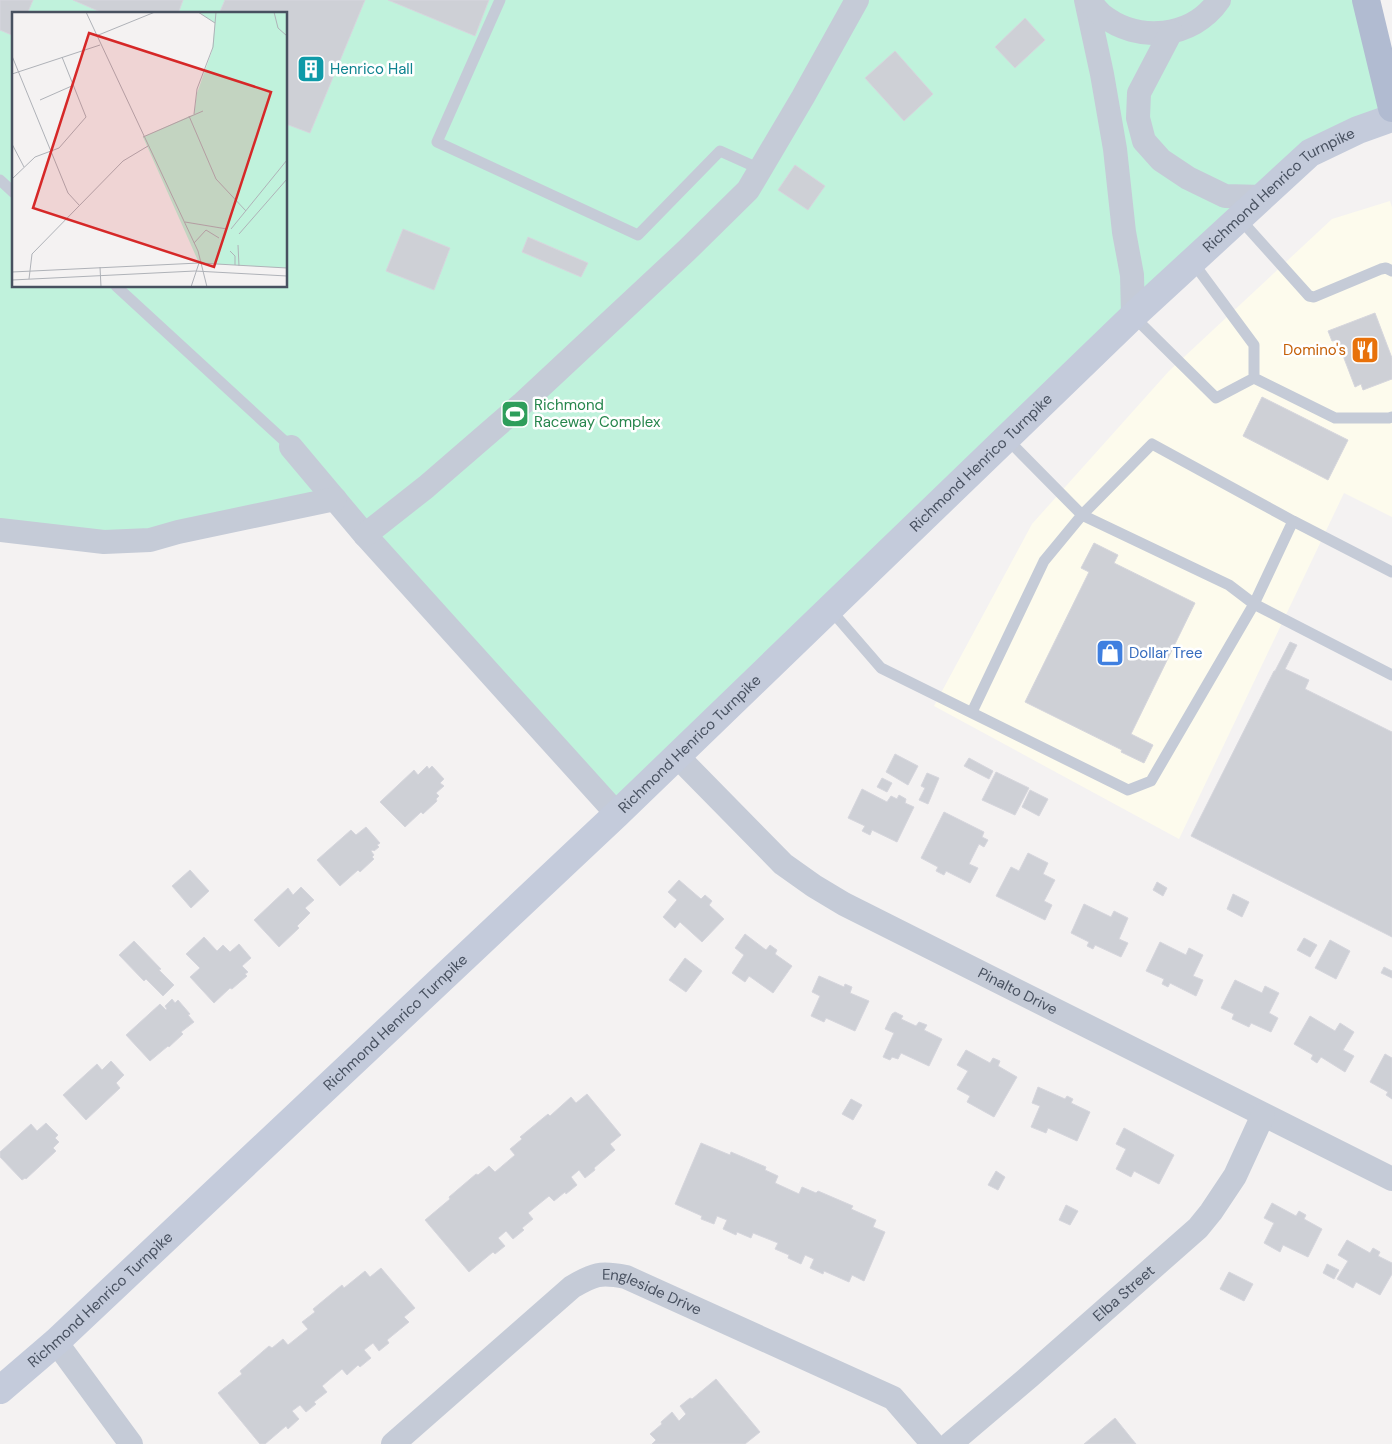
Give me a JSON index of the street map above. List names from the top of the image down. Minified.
{"streets":{"main road":["Richmond Henrico Turnpike"],"street":["Pinalto Drive","Elba Street","Engleside Drive"]},"crossings":[["Richmond Henrico Turnpike","Pinalto Drive"],["Pinalto Drive","Elba Street"]],"places":{"building":["Henrico Hall"],"restaurant":["Domino's"],"sports":["Richmond Raceway Complex"],"shop":["Dollar Tree"]}}
